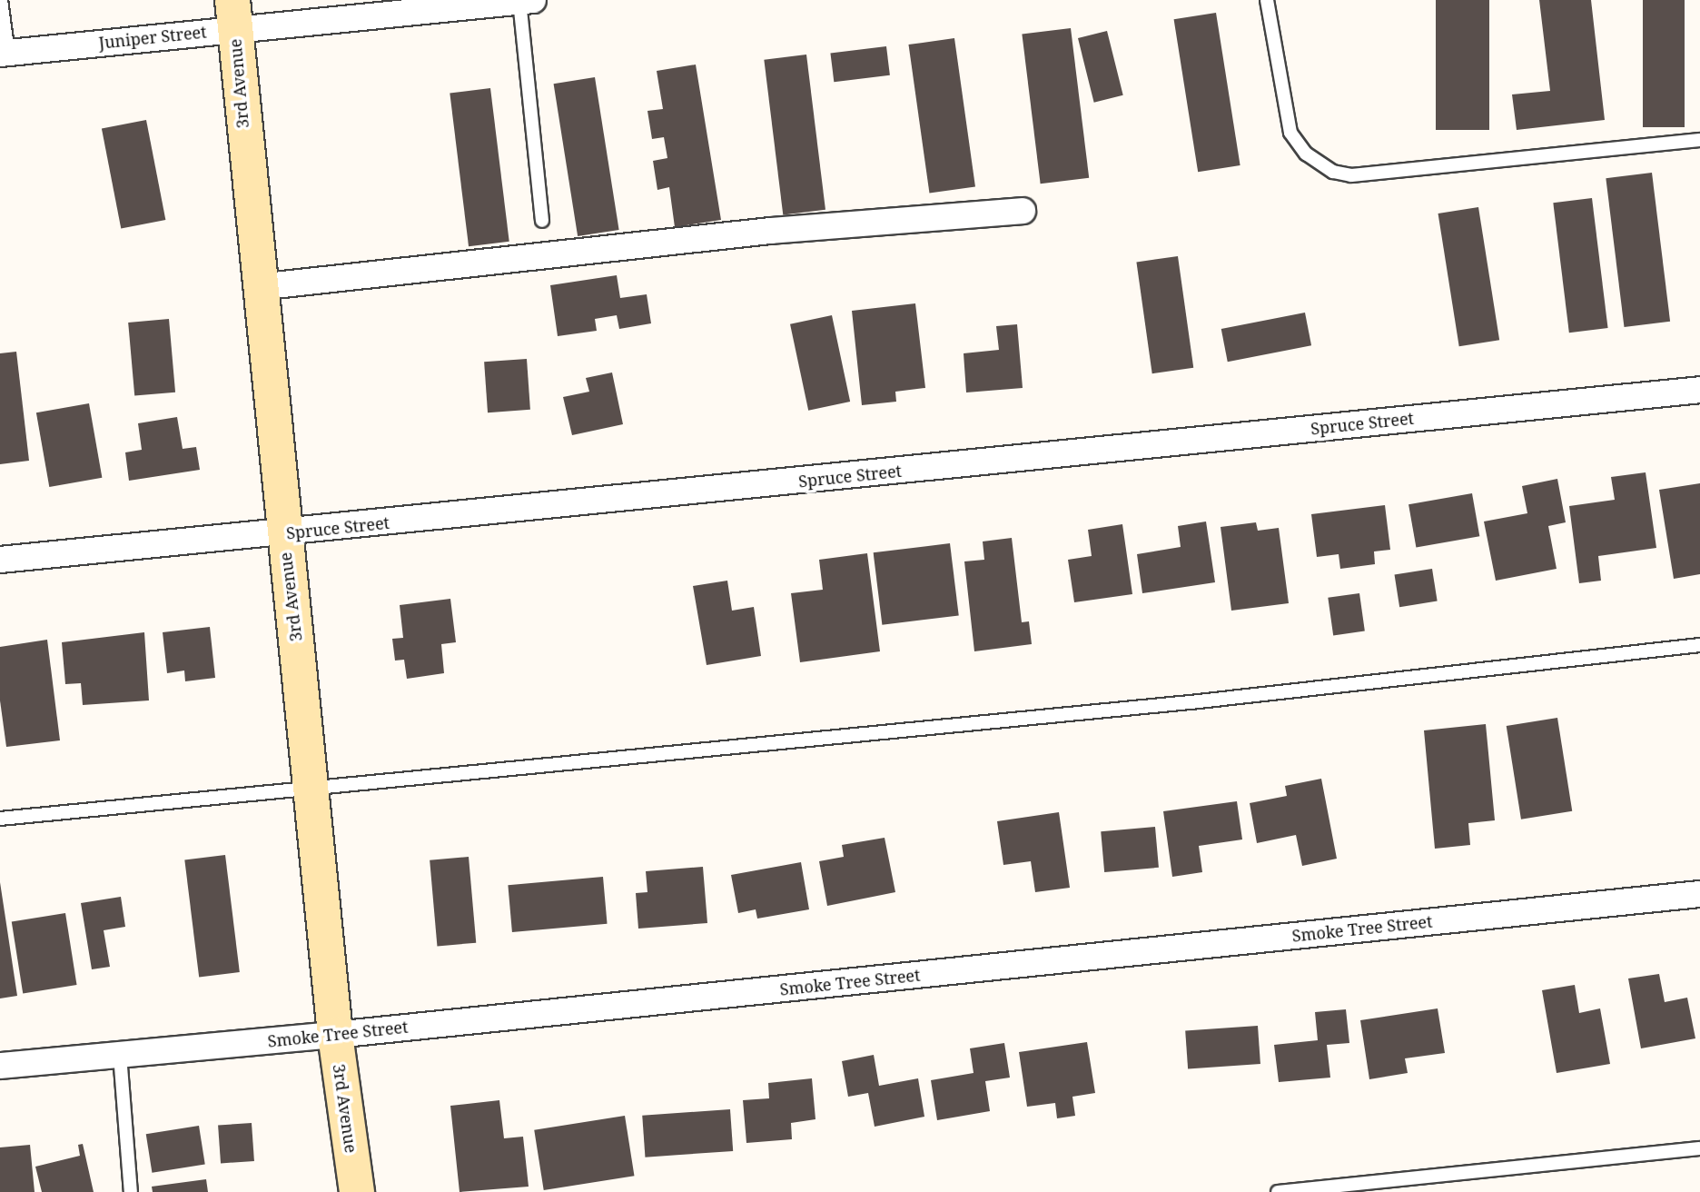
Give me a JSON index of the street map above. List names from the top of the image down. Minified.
{"streets":{"street":["Juniper Street","3rd Avenue","Spruce Street","Smoke Tree Street"]},"crossings":[["Juniper Street","3rd Avenue"],["3rd Avenue","Spruce Street"],["3rd Avenue","Smoke Tree Street"]]}
